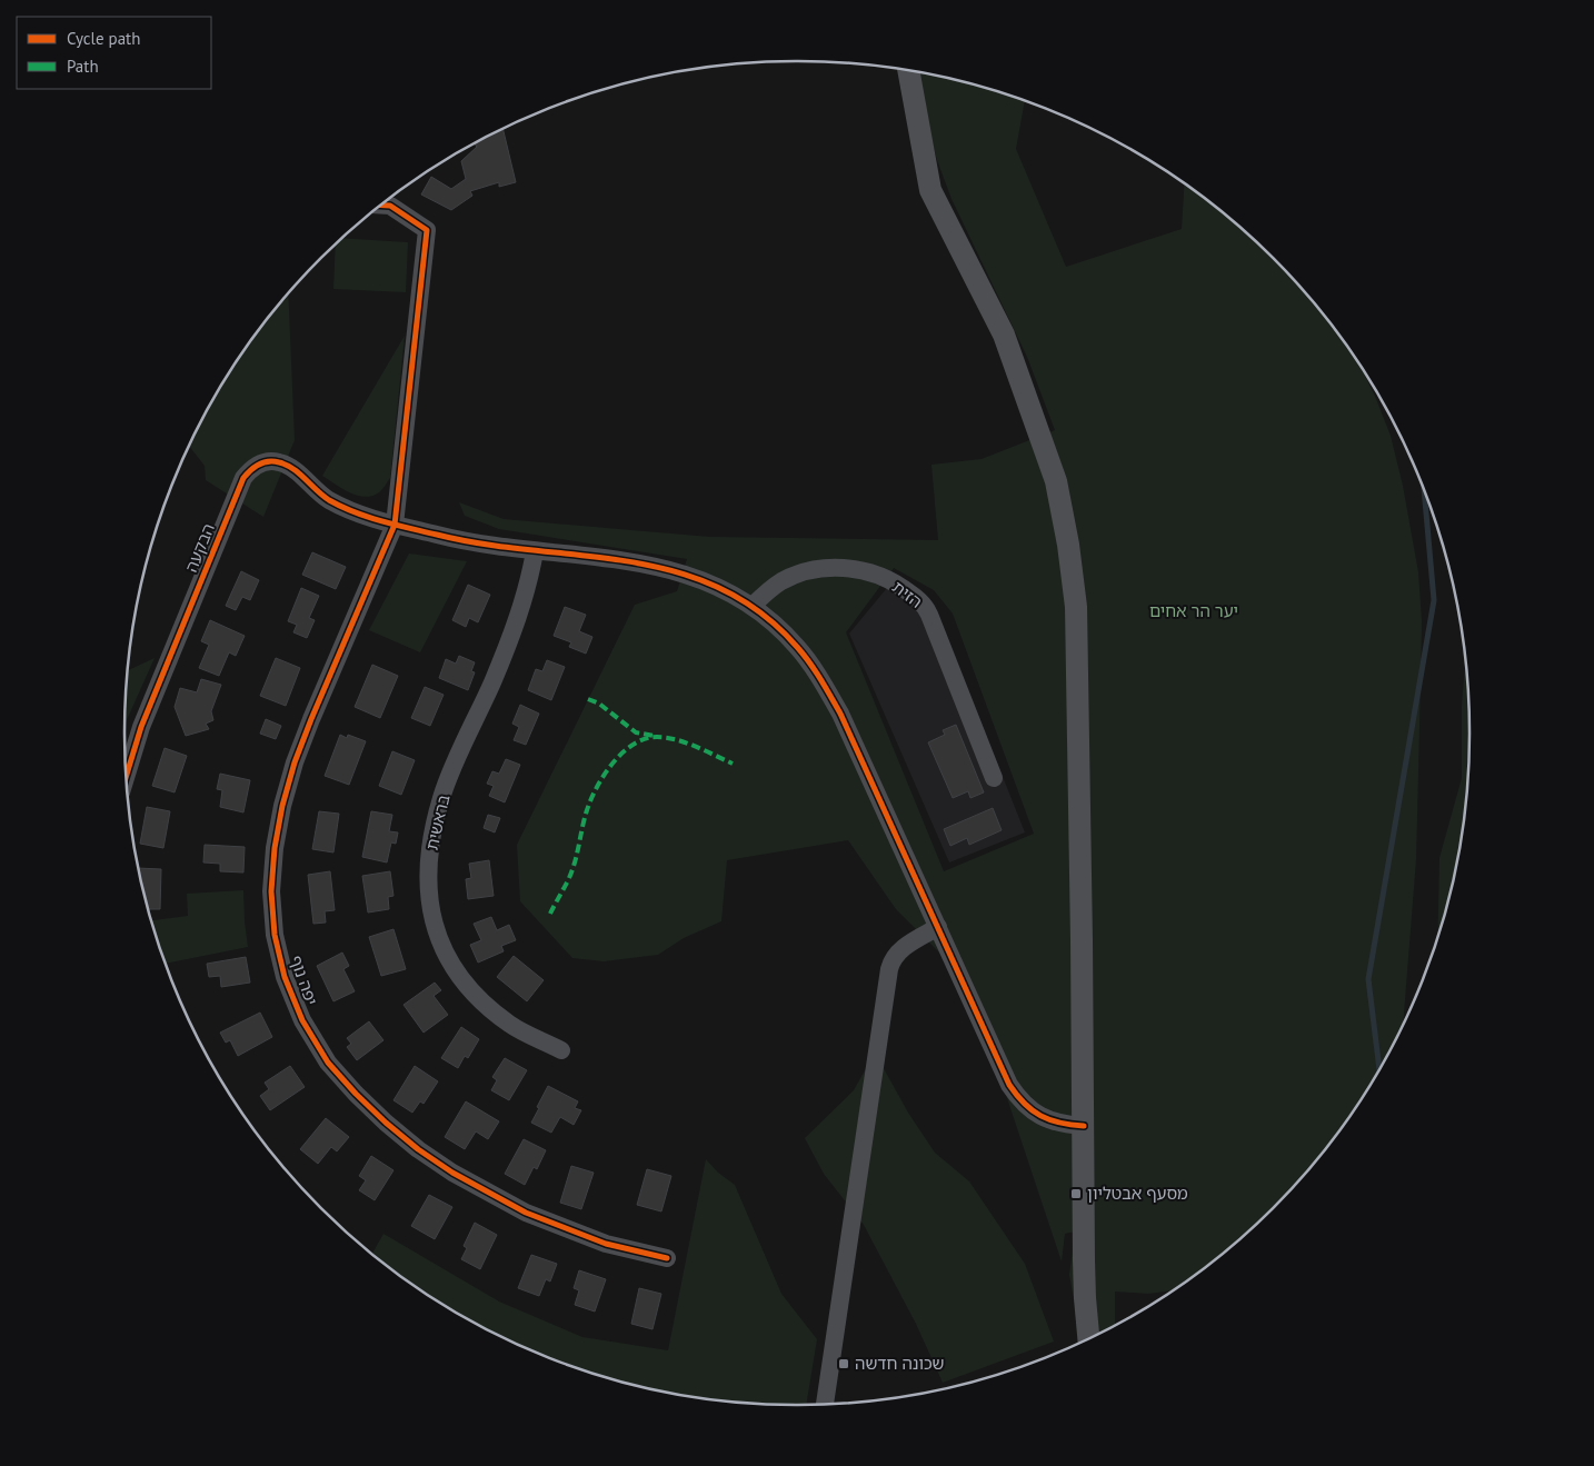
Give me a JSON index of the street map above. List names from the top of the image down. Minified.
{"streets":{"street":["הבקעה","הזית","בראשית","יפה נוף"]},"crossings":[["הבקעה","הזית"],["הבקעה","בראשית"],["הבקעה","יפה נוף"]],"parks":["יער הר אחים"],"places":{"transit":["מסעף אבטליון","שכונה חדשה"]},"legend":["Cycle path","Path"]}
